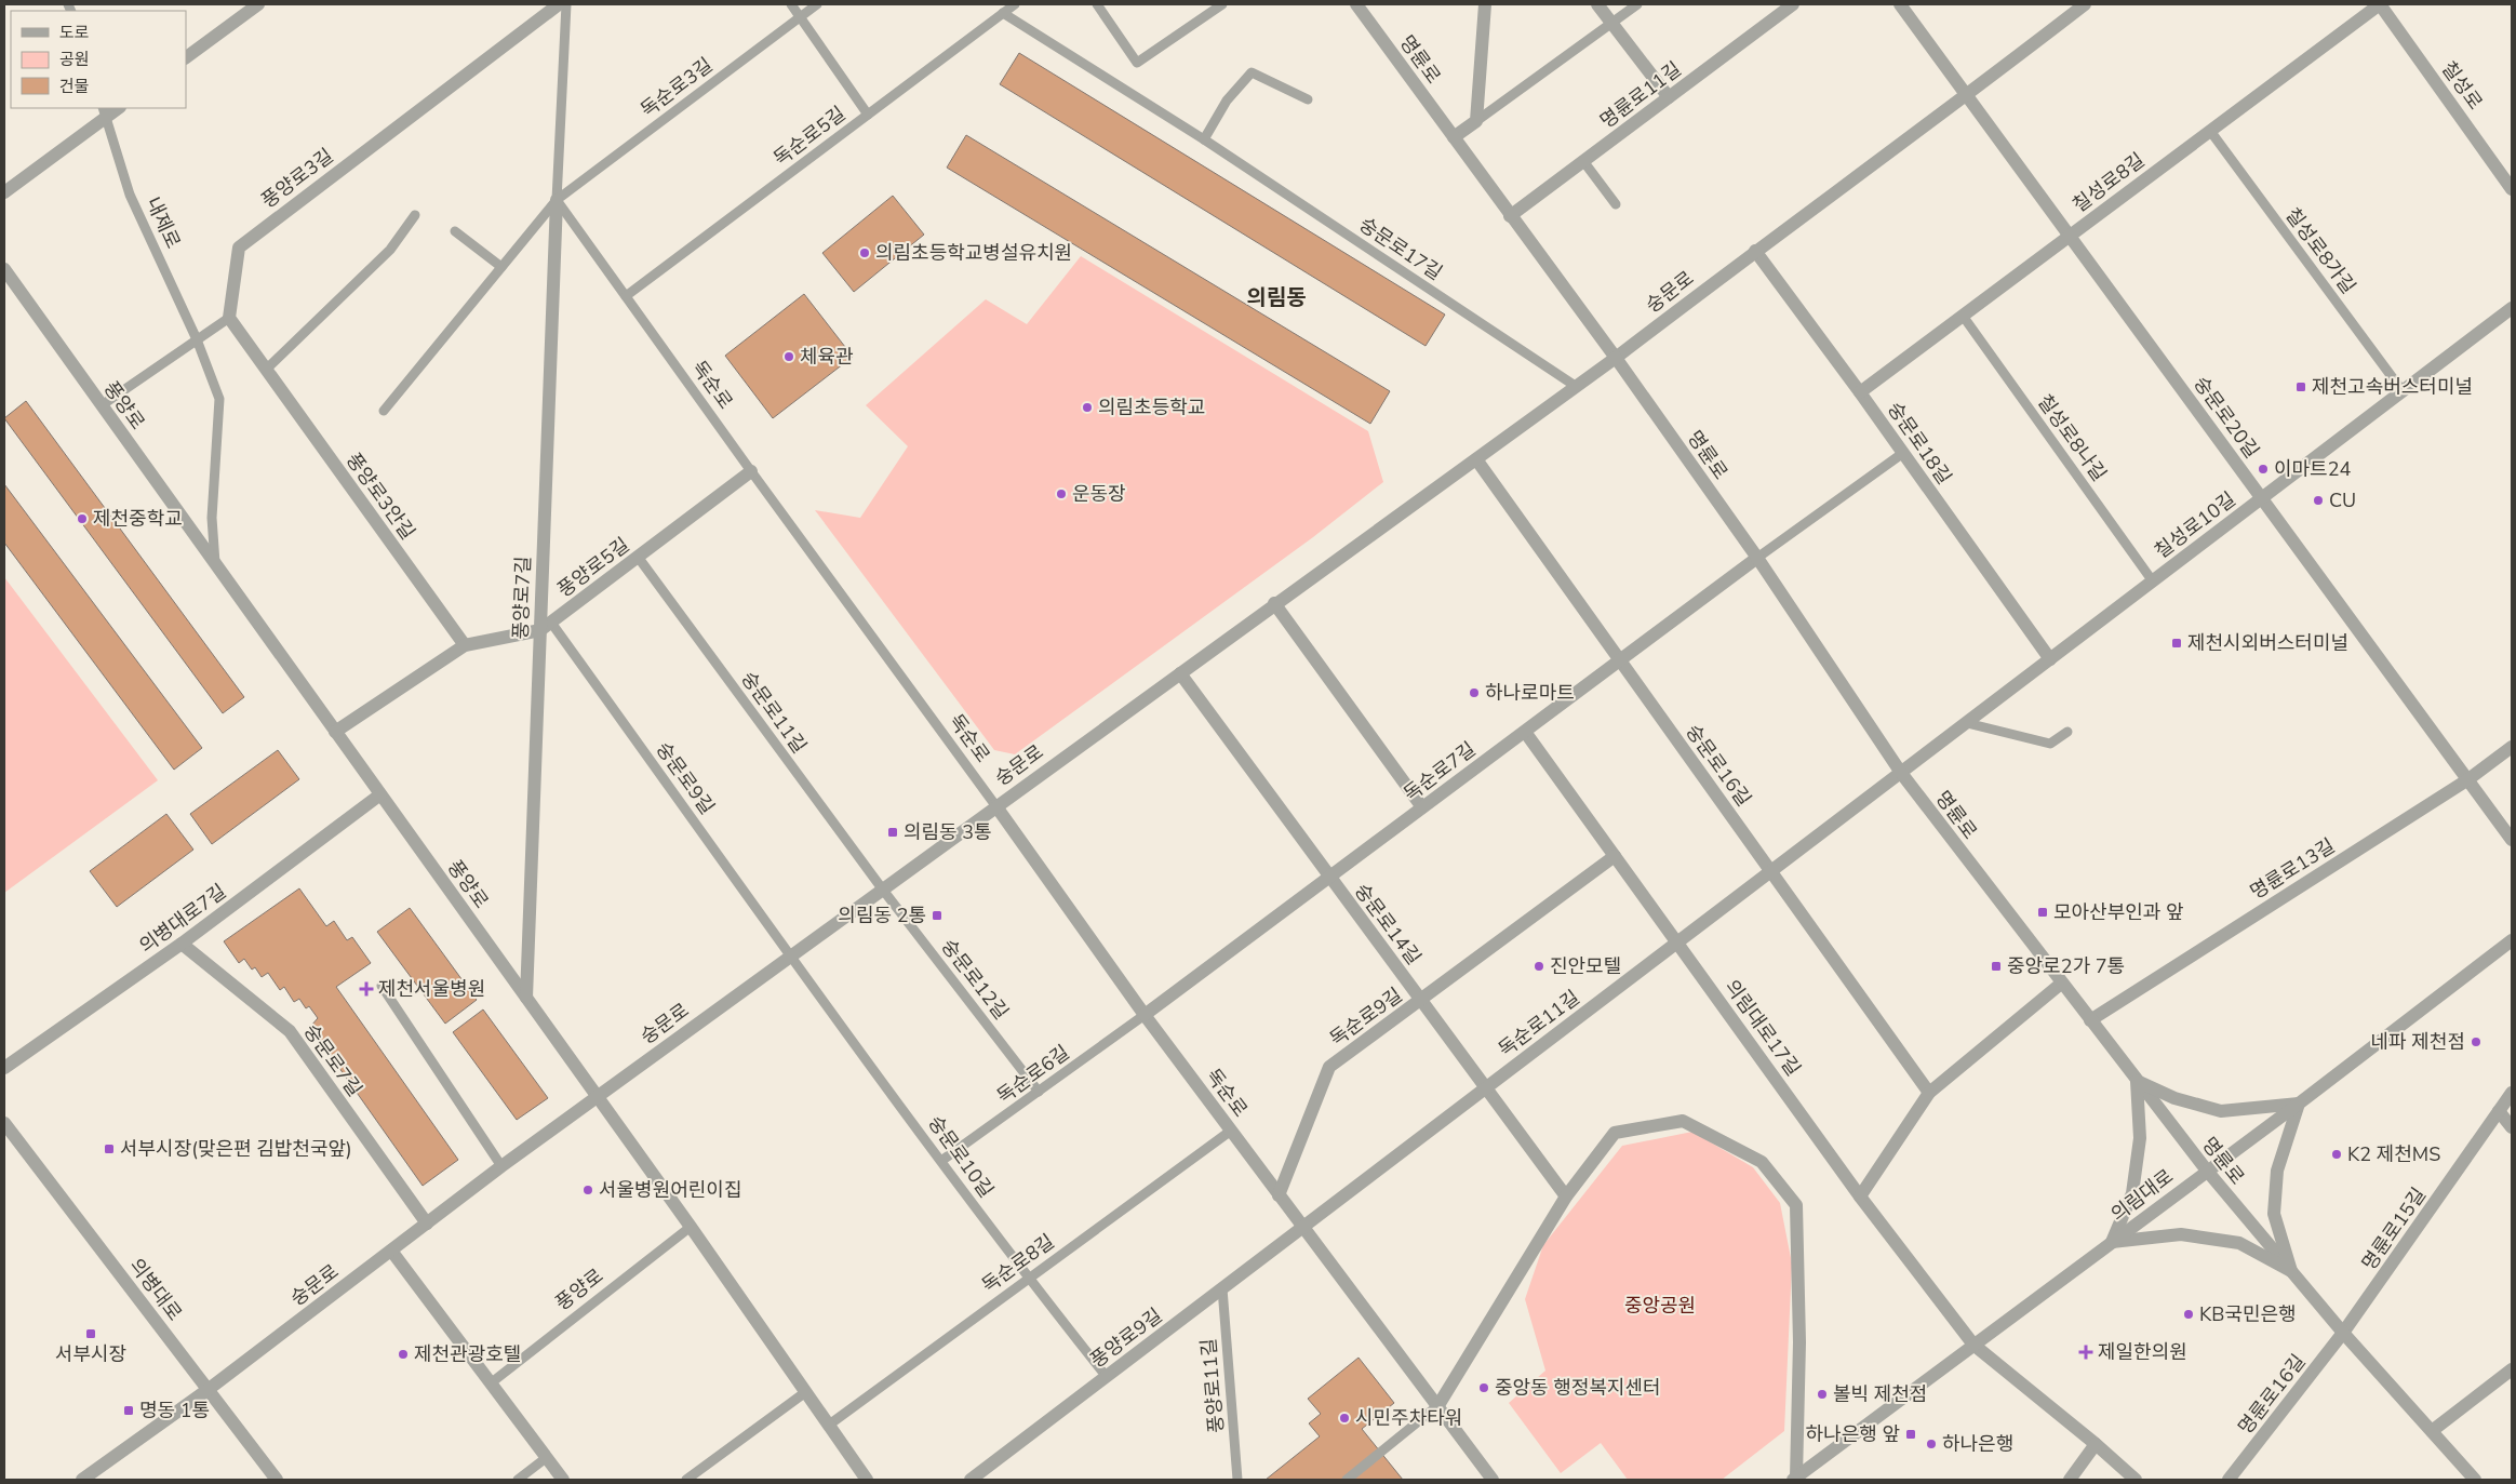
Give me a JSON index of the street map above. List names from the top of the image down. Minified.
{"streets":{"street":["명륜로","칠성로","명륜로11길","풍양로3길","칠성로8길","숭문로","독순로","풍양로","숭문로20길","숭문로18길","풍양로3안길","칠성로10길","풍양로5길","풍양로7길","숭문로16길","독순로7길","명륜로13길","의병대로7길","숭문로14길","독순로9길","독순로11길","의림대로17길","숭문로7길","의림대로","명륜로15길","의병대로","풍양로9길","명륜로16길"],"lane":["독순로3길","독순로5길","내제로","숭문로17길","칠성로8가길","칠성로8나길","숭문로11길","숭문로9길","숭문로12길","독순로6길","숭문로10길","독순로8길","풍양로11길"]},"crossings":[["명륜로","명륜로11길"],["명륜로","숭문로"],["명륜로","칠성로10길"],["명륜로","독순로7길"],["명륜로","명륜로13길"],["명륜로","독순로11길"],["명륜로","의림대로"],["명륜로","명륜로15길"],["명륜로","명륜로16길"],["칠성로","칠성로8길"],["독순로3길","독순로"],["독순로3길","풍양로7길"],["독순로5길","숭문로17길"],["독순로5길","독순로"],["풍양로3길","풍양로3안길"],["칠성로8길","칠성로8가길"],["칠성로8길","숭문로20길"],["칠성로8길","칠성로8나길"],["칠성로8길","숭문로18길"],["숭문로17길","숭문로"],["칠성로8가길","칠성로10길"],["숭문로","독순로"],["숭문로","풍양로"],["숭문로","숭문로20길"],["숭문로","숭문로18길"],["숭문로","숭문로11길"],["숭문로","숭문로16길"],["숭문로","숭문로9길"],["숭문로","숭문로14길"],["숭문로","숭문로12길"],["숭문로","숭문로7길"],["숭문로","숭문로10길"],["숭문로","의병대로"],["독순로","풍양로5길"],["독순로","풍양로7길"],["독순로","독순로7길"],["독순로","독순로9길"],["독순로","독순로11길"],["독순로","독순로6길"],["독순로","독순로8길"],["독순로","풍양로9길"],["풍양로","풍양로5길"],["풍양로","풍양로7길"],["풍양로","의병대로7길"],["풍양로","독순로8길"],["숭문로20길","칠성로10길"],["숭문로20길","명륜로13길"],["칠성로8나길","칠성로10길"],["숭문로18길","칠성로10길"],["풍양로3안길","풍양로5길"],["칠성로10길","독순로11길"],["풍양로5길","풍양로7길"],["풍양로5길","숭문로11길"],["풍양로5길","숭문로9길"],["숭문로11길","숭문로12길"],["숭문로16길","독순로7길"],["숭문로16길","독순로11길"],["독순로7길","숭문로14길"],["독순로7길","의림대로17길"],["독순로7길","독순로6길"],["숭문로9길","숭문로10길"],["의병대로7길","숭문로7길"],["숭문로14길","독순로9길"],["숭문로14길","독순로11길"],["숭문로12길","독순로6길"],["독순로9길","의림대로17길"],["독순로11길","의림대로17길"],["독순로11길","풍양로9길"],["의림대로17길","의림대로"],["독순로6길","숭문로10길"],["숭문로10길","독순로8길"],["숭문로10길","풍양로9길"],["명륜로15길","명륜로16길"],["풍양로9길","풍양로11길"]],"districts":["의림동"],"parks":["중앙공원"],"places":{"other":["의림초등학교병설유치원","체육관","의림초등학교","이마트24","운동장","CU","제천중학교","하나로마트","진안모텔","네파 제천점","K2 제천MS","서울병원어린이집","KB국민은행","제천관광호텔","중앙동 행정복지센터","볼빅 제천점","시민주차타워","하나은행"],"transit":["제천고속버스터미널","제천시외버스터미널","의림동 3통","모아산부인과 앞","의림동 2통","중앙로2가 7통","서부시장(맞은편 김밥천국앞)","서부시장","명동 1통","하나은행 앞"],"health":["제천서울병원","제일한의원"]},"legend":["도로","공원","건물"]}
